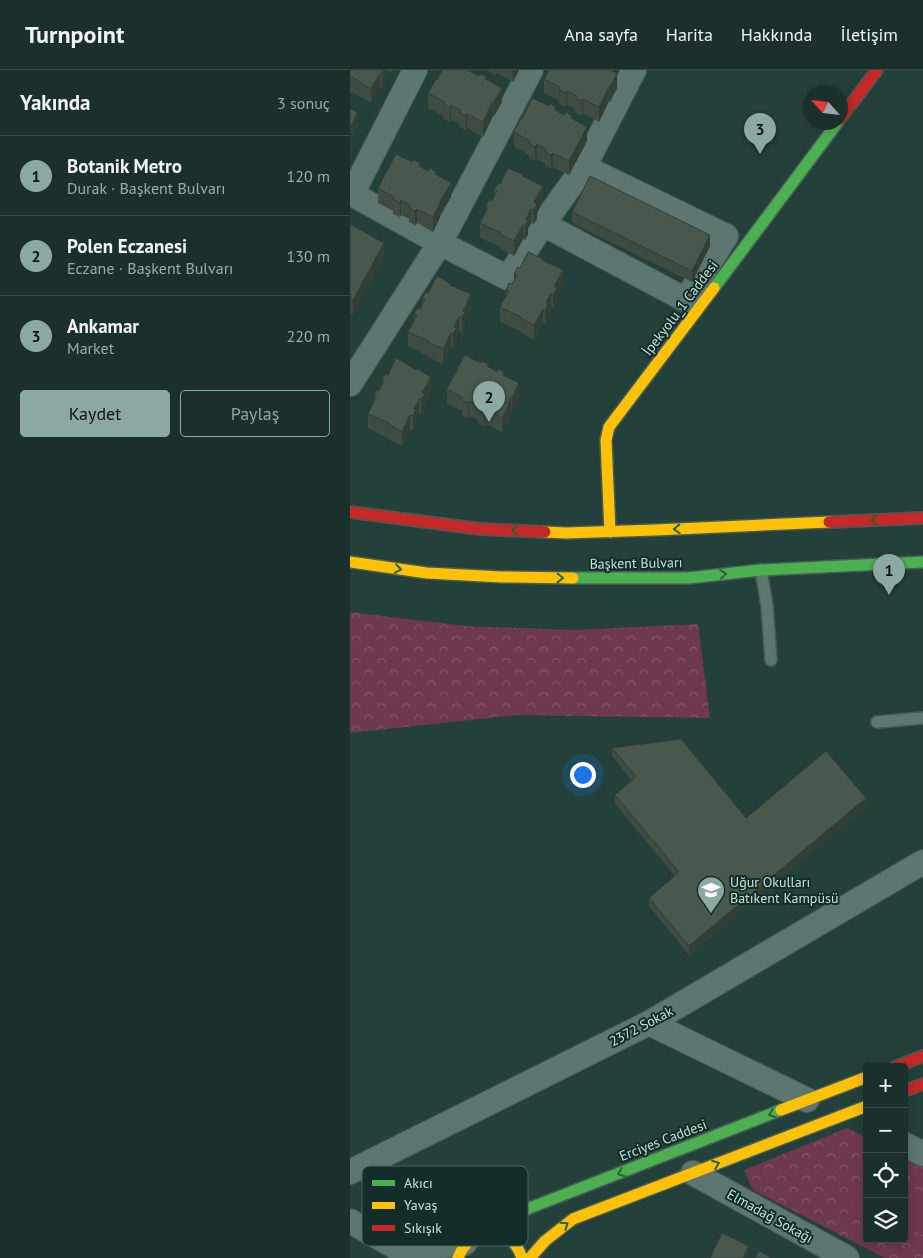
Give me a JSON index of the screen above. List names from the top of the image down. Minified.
{"streets":{"street":["İpekyolu_1 Caddesi","Başkent Bulvarı","2372 Sokak","Erciyes Caddesi","Elmadağ Sokağı"]},"crossings":[["Erciyes Caddesi","Elmadağ Sokağı"]],"places":{"school or university":["Uğur Okulları Batıkent Kampüsü"]},"legend":["Akıcı","Yavaş","Sıkışık"],"north":"top left","page":{"header":"Turnpoint","nav":["Ana sayfa","Harita","Hakkında","İletişim"],"heading":["Yakında","3 sonuç"],"pins":["3","2","1"],"list":[{"mark":"1","name":"Botanik Metro","note":"Durak · Başkent Bulvarı","value":"120 m"},{"mark":"2","name":"Polen Eczanesi","note":"Eczane · Başkent Bulvarı","value":"130 m"},{"mark":"3","name":"Ankamar","note":"Market","value":"220 m"}],"buttons":["Kaydet","Paylaş"],"map_buttons":["+","−"]}}
